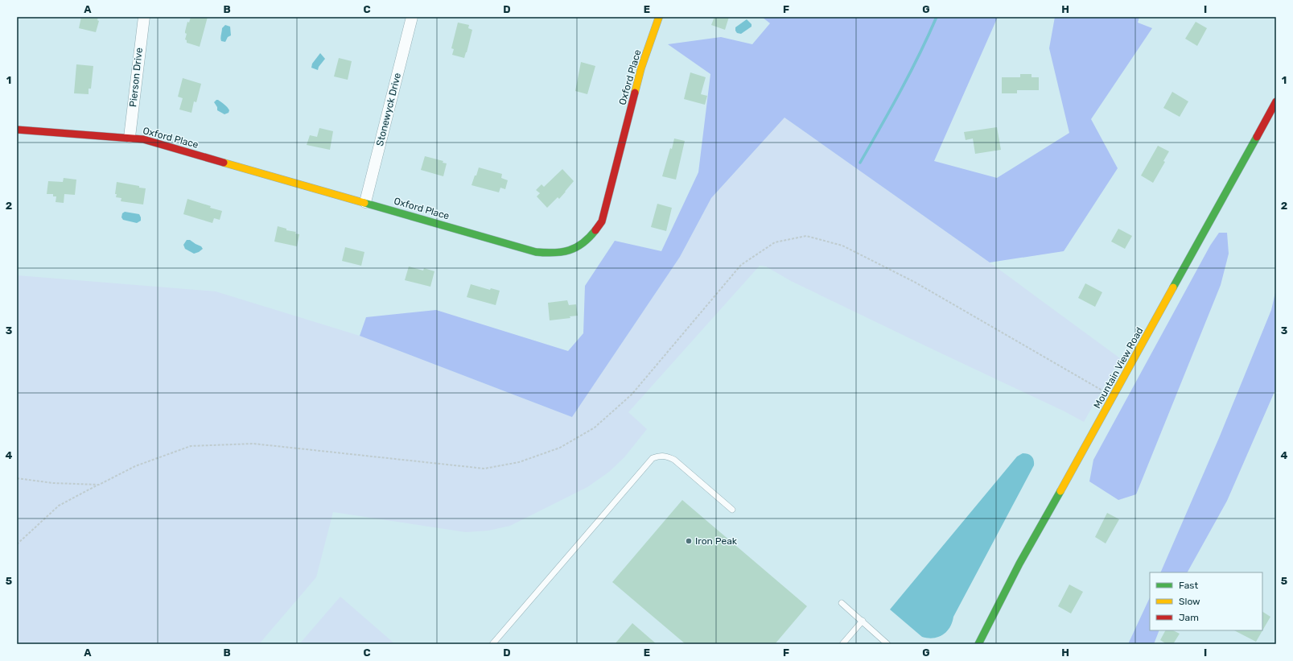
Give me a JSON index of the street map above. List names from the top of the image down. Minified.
{"streets":{"street":["Pierson Drive","Oxford Place","Stonewyck Drive","Mountain View Road"]},"crossings":[["Pierson Drive","Oxford Place"],["Oxford Place","Stonewyck Drive"]],"places":["Iron Peak"],"legend":["Fast","Slow","Jam"],"grid":{"columns":["A","B","C","D","E","F","G","H","I"],"rows":["1","2","3","4","5"]}}
